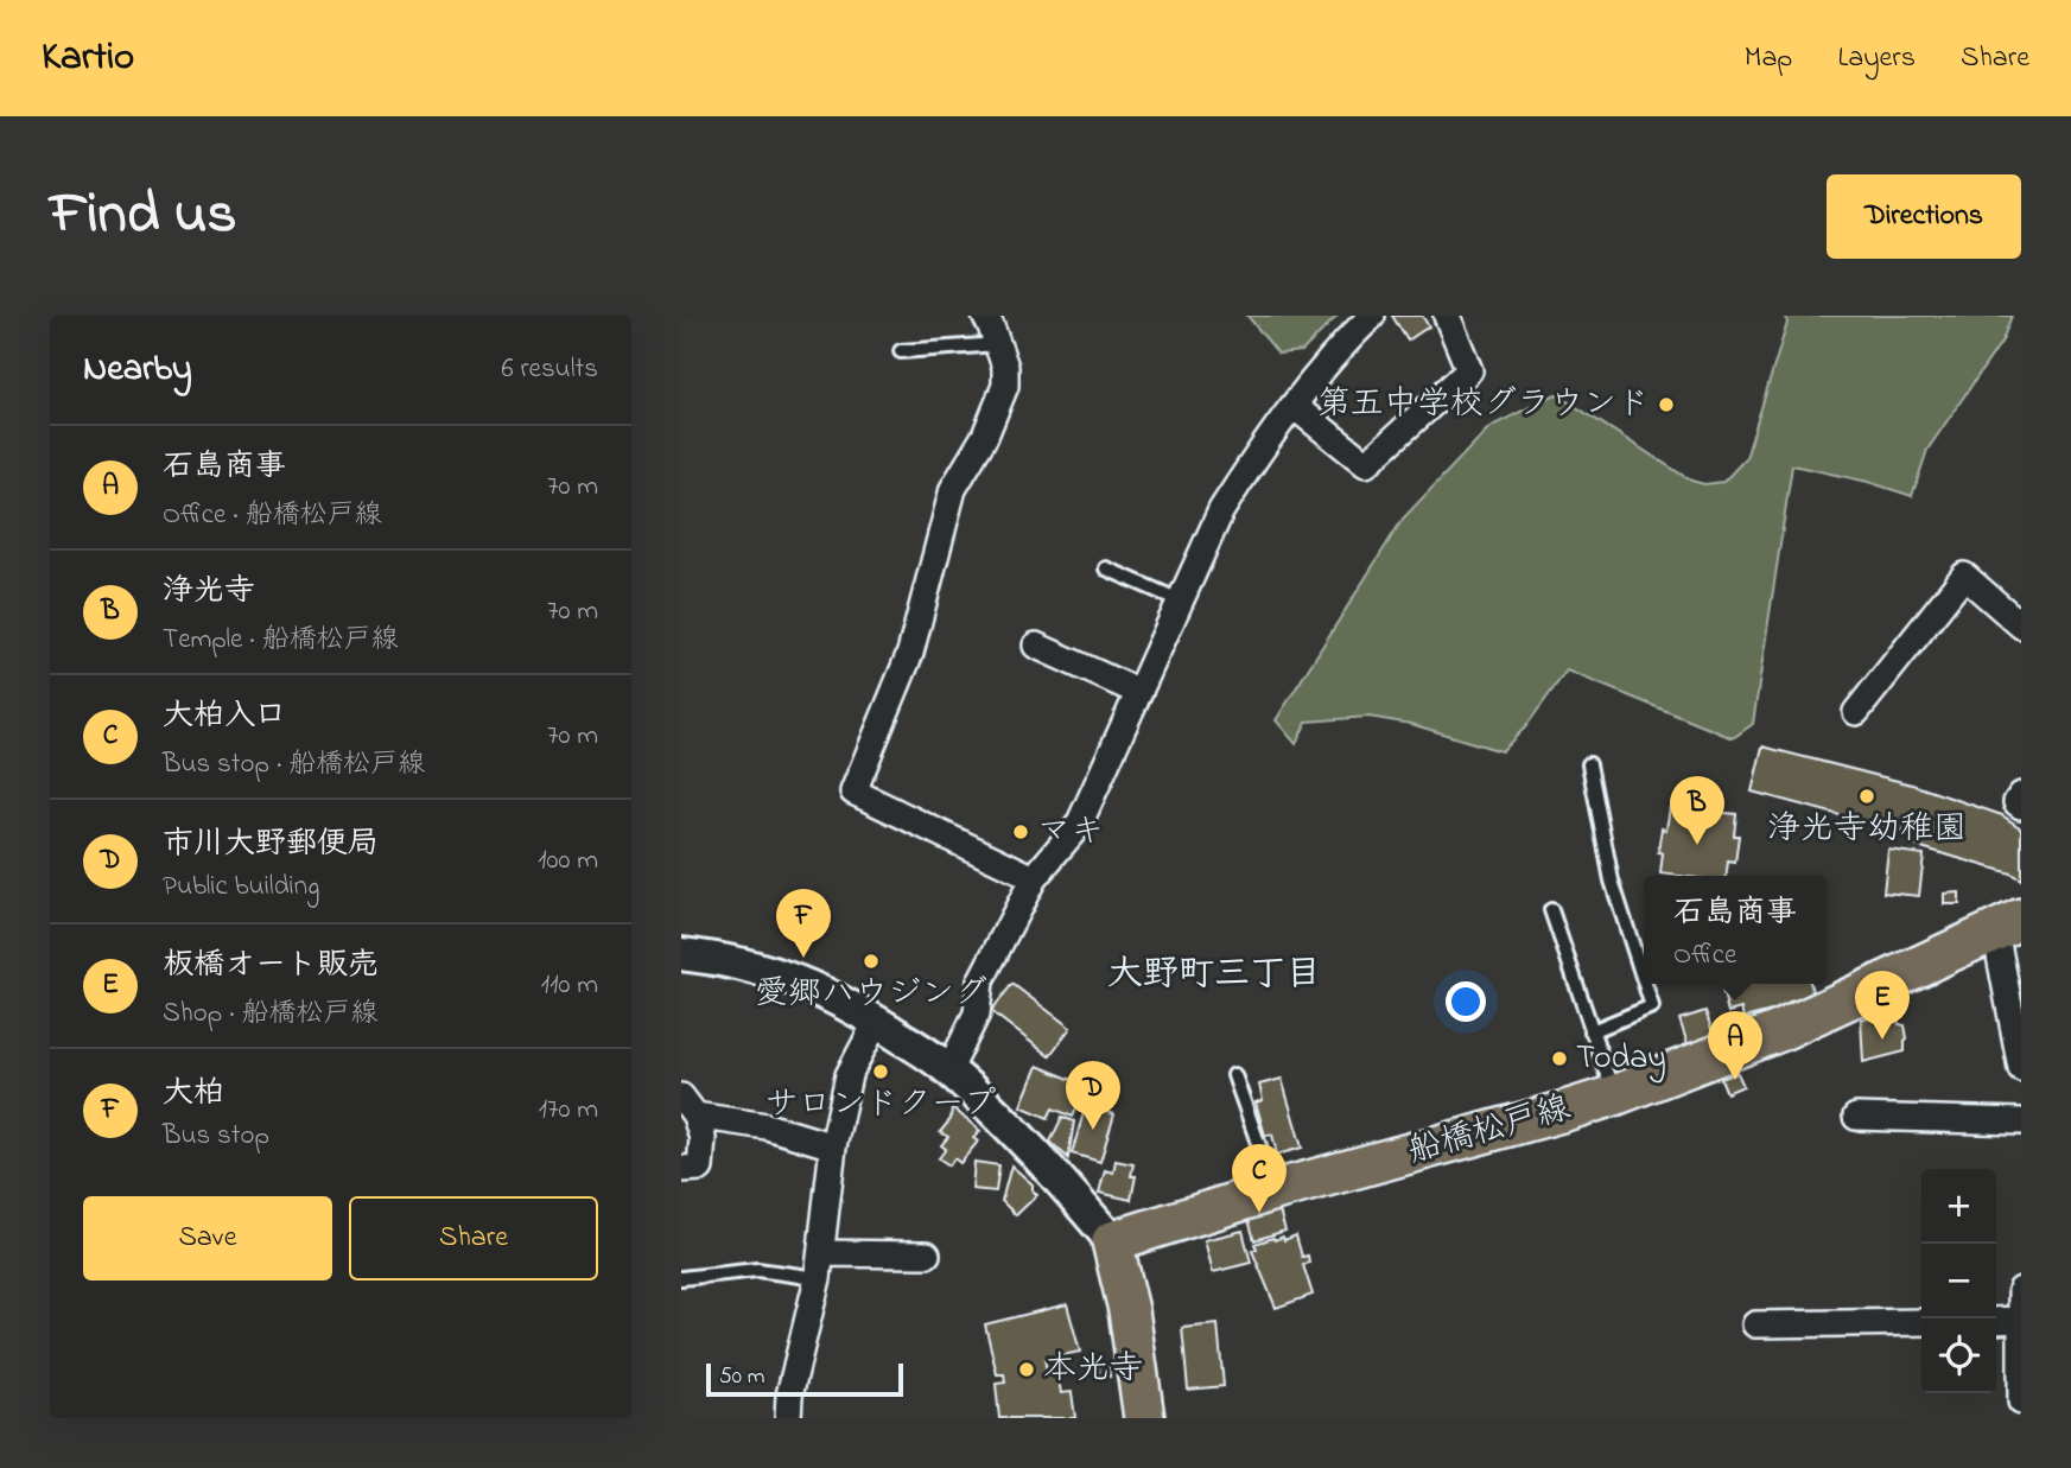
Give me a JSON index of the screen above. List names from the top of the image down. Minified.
{"streets":{"main road":["船橋松戸線"]},"districts":["大野町三丁目"],"places":["第五中学校グラウンド","浄光寺幼稚園","マキ","愛郷ハウジング","Today","サロンドクープ","本光寺"],"scale_bar":"50 m","page":{"header":"Kartio","nav":["Map","Layers","Share"],"title":"Find us","buttons":["Directions",["Save","Share"]],"heading":["Nearby","6 results"],"list":[{"mark":"A","name":"石島商事","note":"Office · 船橋松戸線","value":"70 m"},{"mark":"B","name":"浄光寺","note":"Temple · 船橋松戸線","value":"70 m"},{"mark":"C","name":"大柏入口","note":"Bus stop · 船橋松戸線","value":"70 m"},{"mark":"D","name":"市川大野郵便局","note":"Public building","value":"100 m"},{"mark":"E","name":"板橋オート販売","note":"Shop · 船橋松戸線","value":"110 m"},{"mark":"F","name":"大柏","note":"Bus stop","value":"170 m"}],"pins":["B","F","E","A","D","C"],"popup":["石島商事","Office"],"map_buttons":["+","−"],"scale":"50 m"}}
